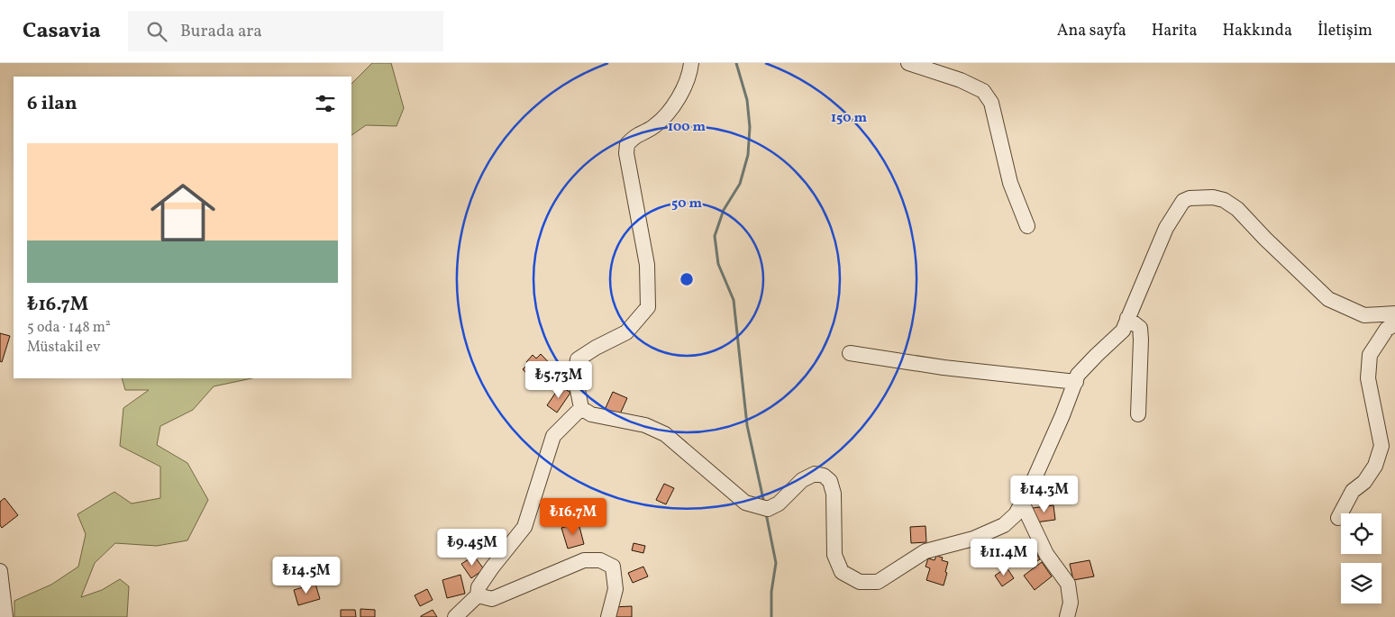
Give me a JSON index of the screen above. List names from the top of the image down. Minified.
{"page":{"header":"Casavia","search":"Burada ara","nav":["Ana sayfa","Harita","Hakkında","İletişim"],"heading":"6 ilan","list":[{"name":"₺16.7M","note":"5 oda · 148 m² · Müstakil ev"}],"price":["₺5.73M","₺14.3M","₺16.7M","₺9.45M","₺11.4M","₺14.5M"]},"rings":["150 m","100 m","50 m"]}
